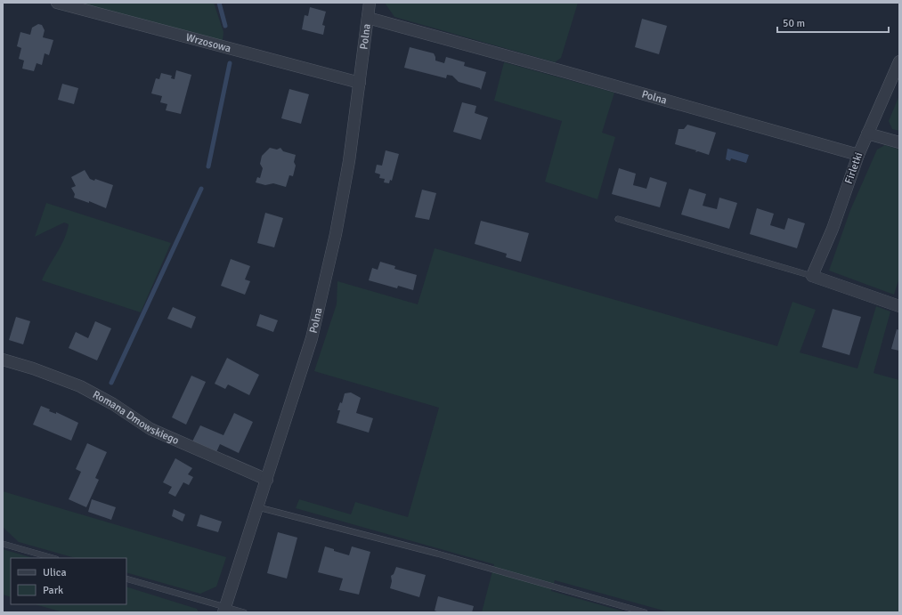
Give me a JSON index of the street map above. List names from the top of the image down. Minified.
{"streets":{"street":["Polna","Wrzosowa","Firletki","Romana Dmowskiego"]},"crossings":[["Polna","Wrzosowa"],["Polna","Firletki"],["Polna","Romana Dmowskiego"]],"legend":["Ulica","Park"],"scale_bar":"50 m"}
